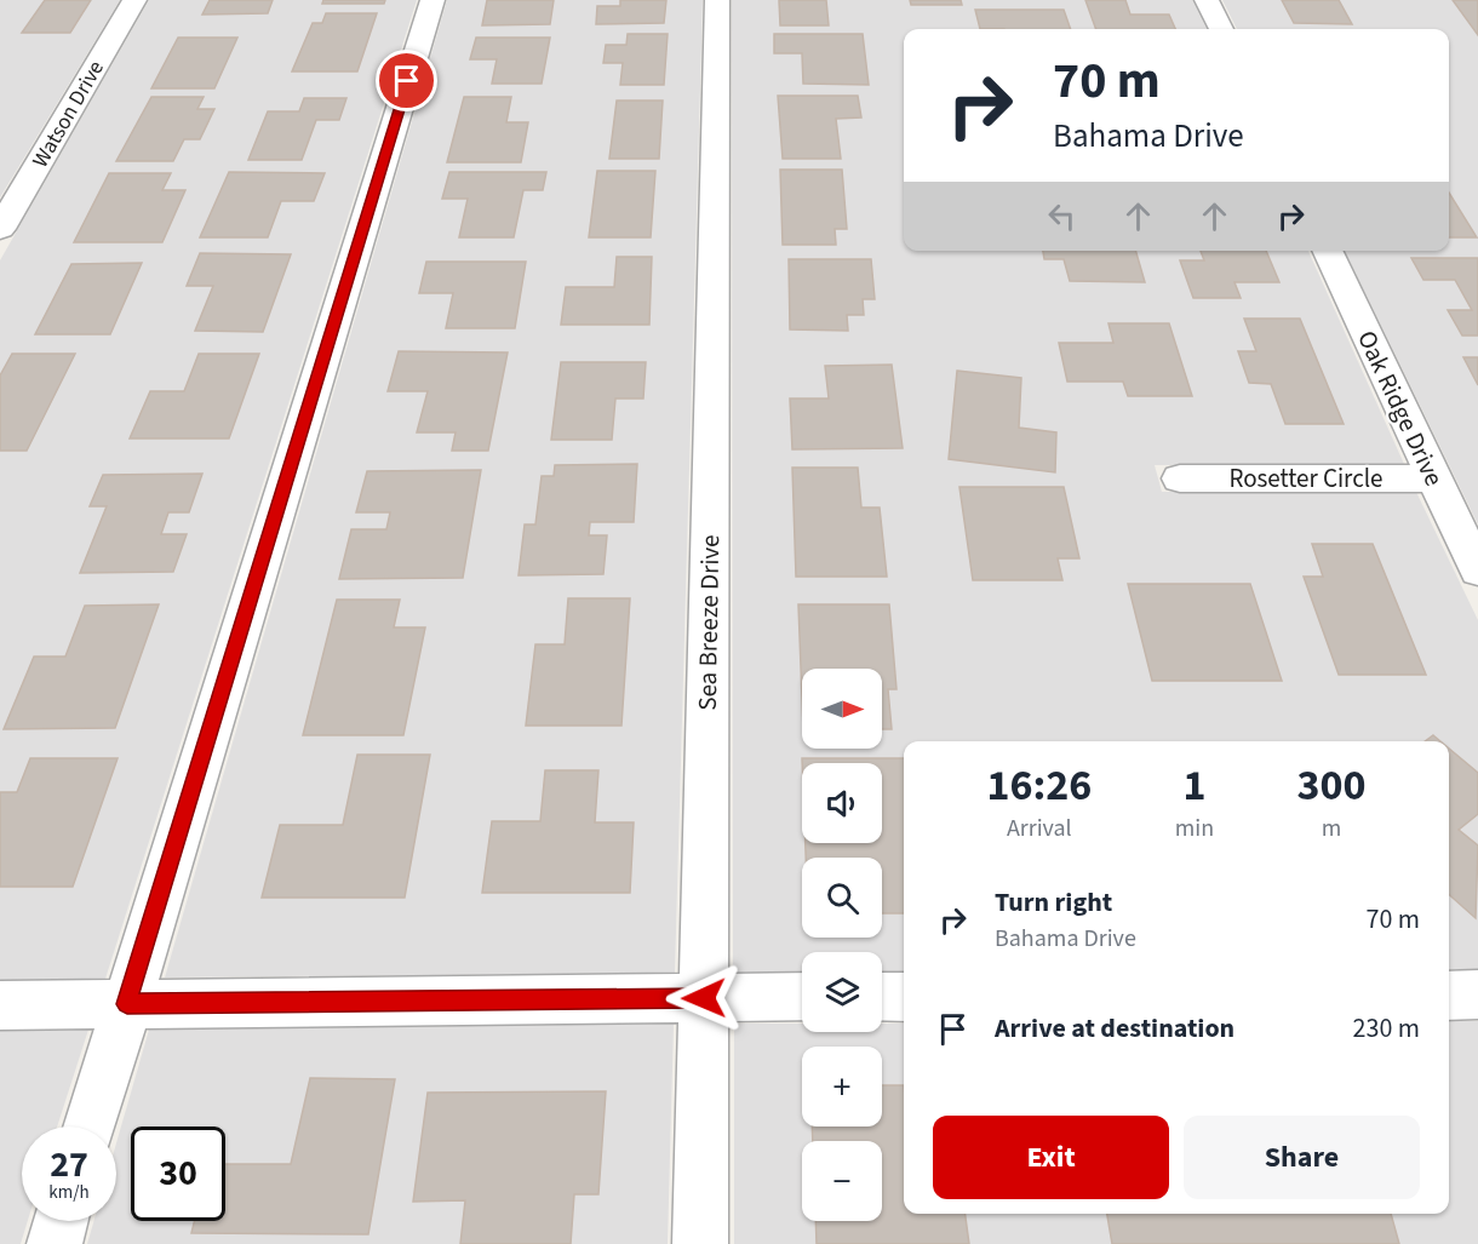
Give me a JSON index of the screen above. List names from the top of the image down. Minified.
{"streets":{"street":["Watson Drive","Oak Ridge Drive","Rosetter Circle","Sea Breeze Drive"]},"crossings":[["Oak Ridge Drive","Rosetter Circle"]],"north":"right","page":{"turn":["70 m","Bahama Drive"],"map_buttons":["+","−"],"eta":["16:26","Arrival","1","min","300","m"],"list":[{"name":"Turn right","note":"Bahama Drive","value":"70 m"},{"name":"Arrive at destination","value":"230 m"}],"buttons":["Exit","Share"],"speed":"27 km/h","limit":"30"}}
